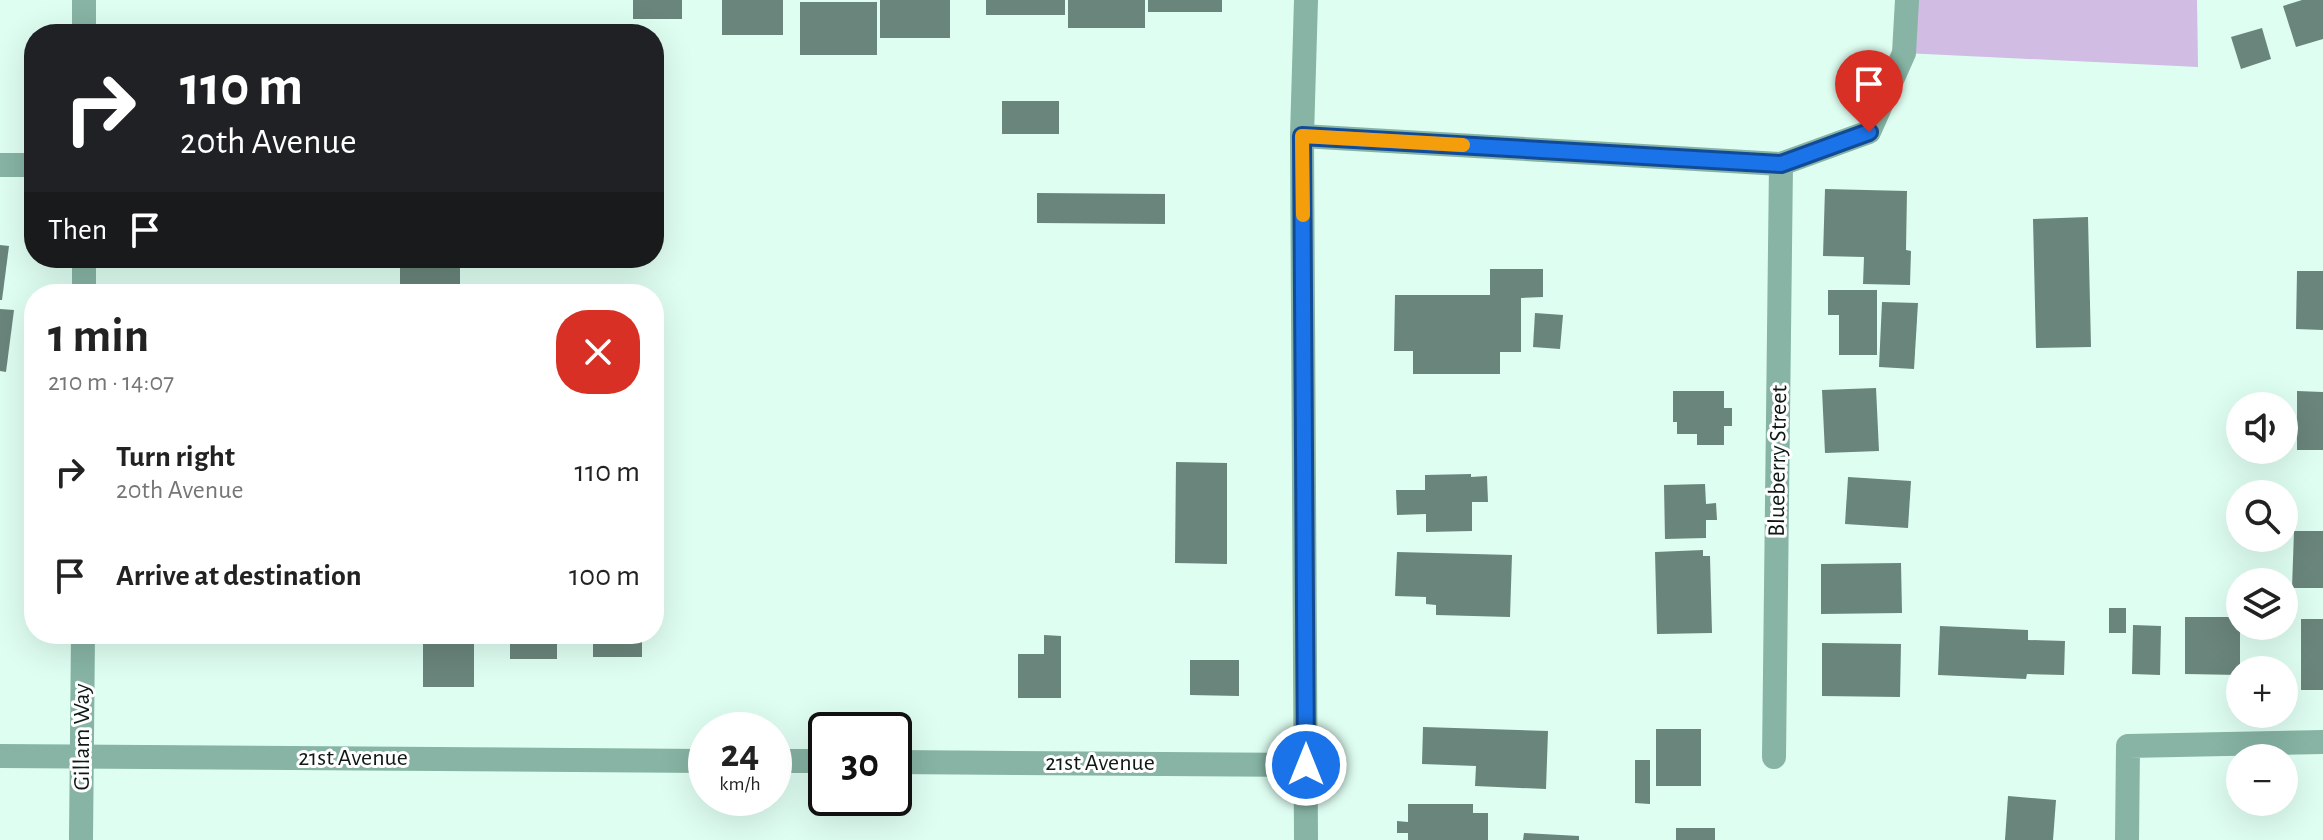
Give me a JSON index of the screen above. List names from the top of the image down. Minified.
{"streets":{"street":["Blueberry Street","Gillam Way","21st Avenue"]},"crossings":[["Gillam Way","21st Avenue"]],"page":{"turn":["110 m","20th Avenue"],"then":"Then","heading":["1 min","210 m · 14:07"],"map_buttons":["+","−"],"list":[{"name":"Turn right","note":"20th Avenue","value":"110 m"},{"name":"Arrive at destination","value":"100 m"}],"speed":"24 km/h","limit":"30"}}
